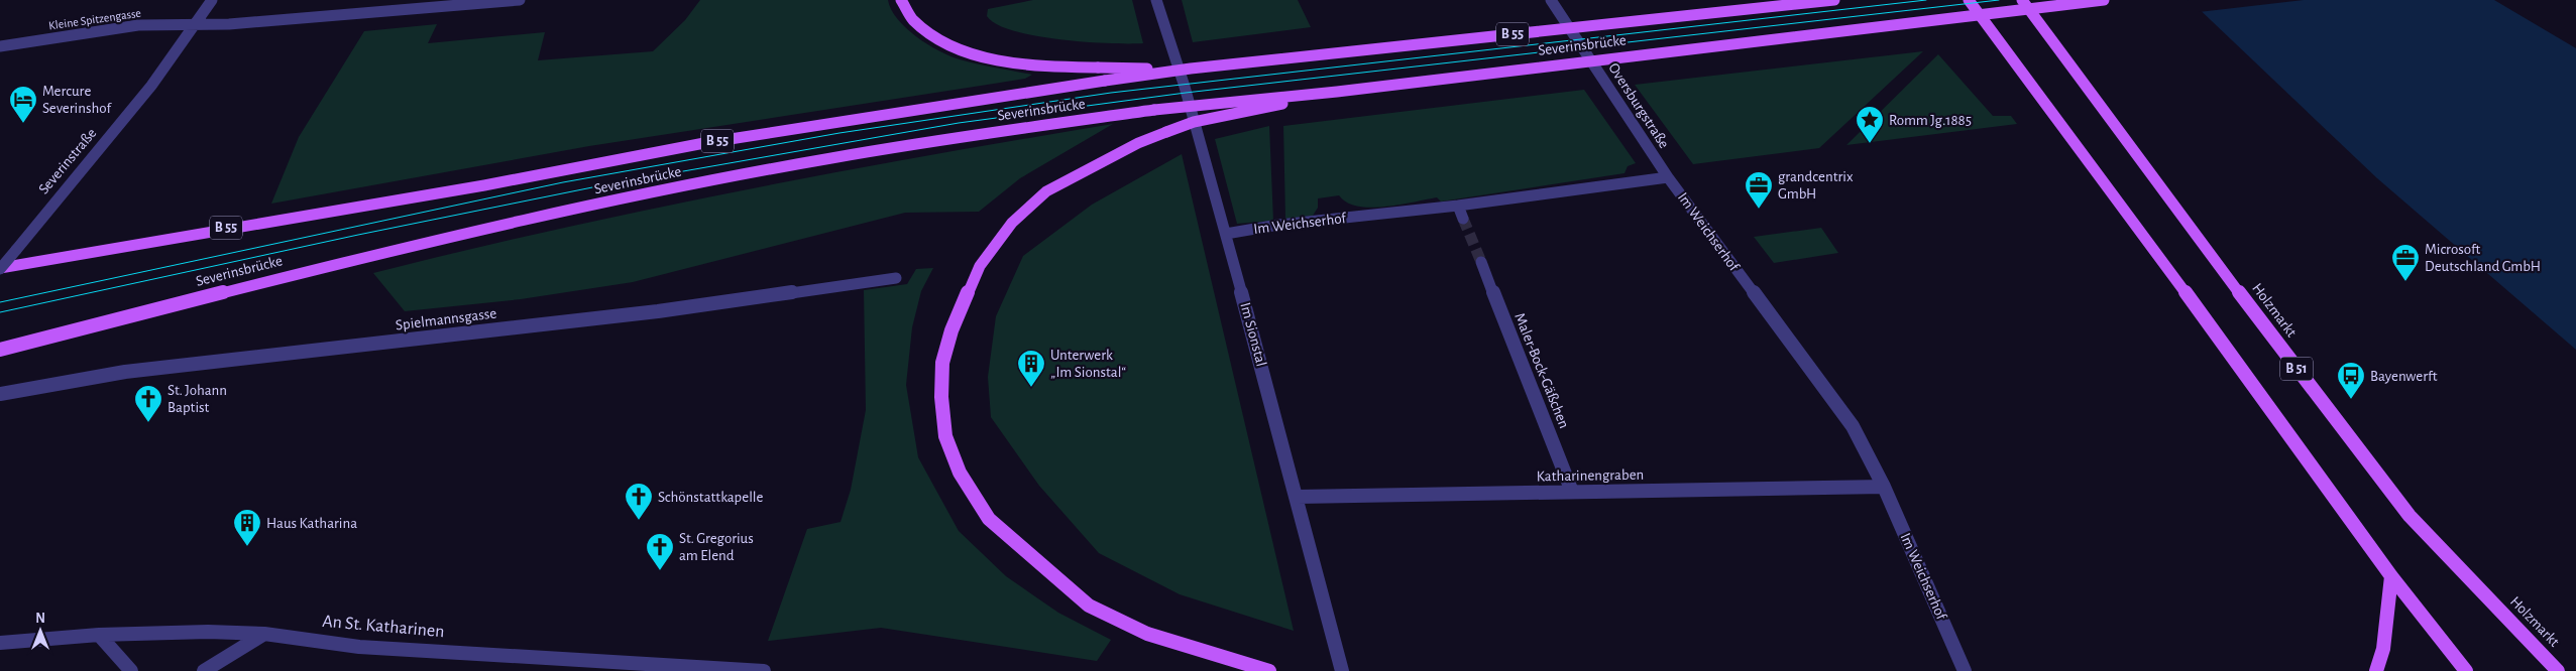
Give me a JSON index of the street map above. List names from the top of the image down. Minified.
{"streets":{"main road":["B 55","Severinsbrücke","Holzmarkt","B 51"],"street":["Kleine Spitzengasse","Oversburgstraße","Severinstraße","Im Weichserhof","Spielmannsgasse","Im Sionstal","Maler-Bock-Gäßchen","Katharinengraben","An St. Katharinen"]},"crossings":[["Kleine Spitzengasse","Severinstraße"],["Severinsbrücke","Severinstraße"],["Oversburgstraße","Im Weichserhof"],["Im Weichserhof","Im Sionstal"],["Im Weichserhof","Katharinengraben"],["Im Sionstal","Katharinengraben"],["Maler-Bock-Gäßchen","Katharinengraben"]],"places":{"hotel":["Mercure Severinshof"],"place":["Romm Jg.1885"],"office":["grandcentrix GmbH","Microsoft Deutschland GmbH"],"building":["Unterwerk „Im Sionstal“","Haus Katharina"],"bus stop":["Bayenwerft"],"church":["St. Johann Baptist","Schönstattkapelle","St. Gregorius am Elend"]},"north":"top"}
